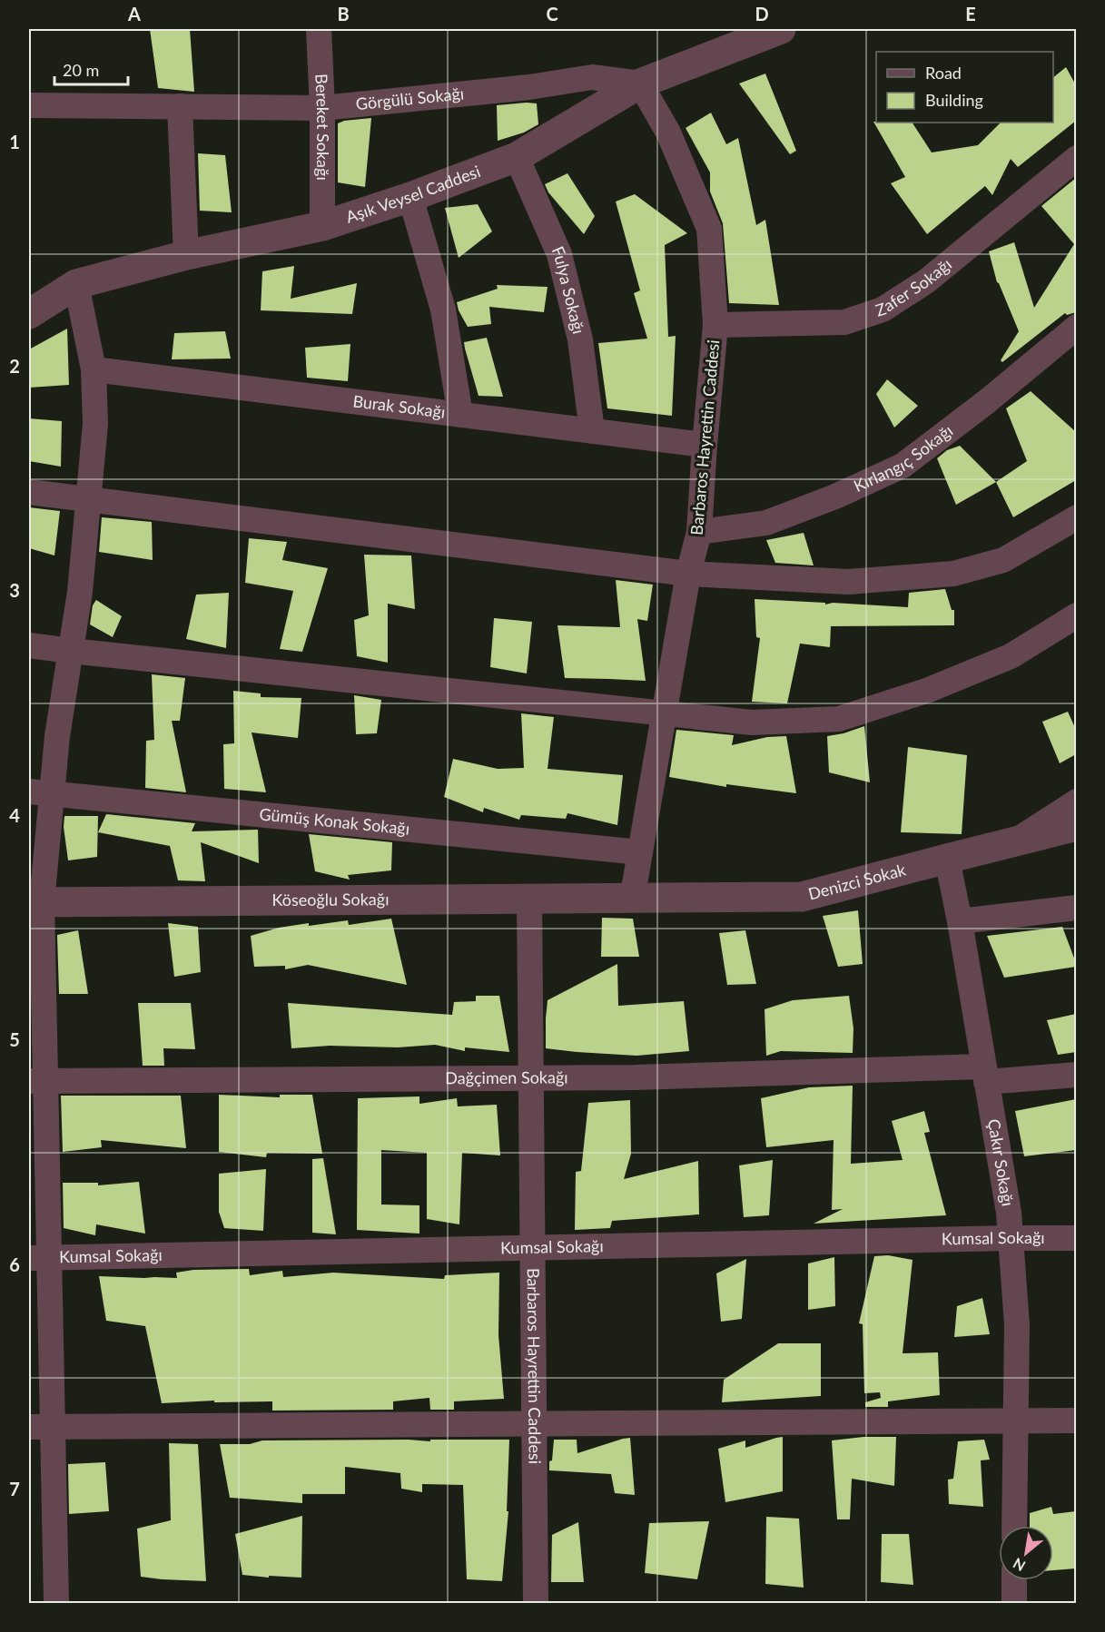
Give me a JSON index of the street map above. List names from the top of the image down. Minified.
{"streets":{"street":["Görgülü Sokağı","Bereket Sokağı","Aşık Veysel Caddesi","Zafer Sokağı","Fulya Sokağı","Burak Sokağı","Barbaros Hayrettin Caddesi","Kırlangıç Sokağı","Gümüş Konak Sokağı","Denizci Sokak","Köseoğlu Sokağı","Dağçimen Sokağı","Çakır Sokağı","Kumsal Sokağı"]},"crossings":[["Görgülü Sokağı","Bereket Sokağı"],["Görgülü Sokağı","Aşık Veysel Caddesi"],["Görgülü Sokağı","Barbaros Hayrettin Caddesi"],["Bereket Sokağı","Aşık Veysel Caddesi"],["Aşık Veysel Caddesi","Fulya Sokağı"],["Aşık Veysel Caddesi","Barbaros Hayrettin Caddesi"],["Zafer Sokağı","Barbaros Hayrettin Caddesi"],["Fulya Sokağı","Burak Sokağı"],["Burak Sokağı","Barbaros Hayrettin Caddesi"],["Barbaros Hayrettin Caddesi","Kırlangıç Sokağı"],["Barbaros Hayrettin Caddesi","Gümüş Konak Sokağı"],["Barbaros Hayrettin Caddesi","Denizci Sokak"],["Barbaros Hayrettin Caddesi","Köseoğlu Sokağı"],["Barbaros Hayrettin Caddesi","Dağçimen Sokağı"],["Barbaros Hayrettin Caddesi","Kumsal Sokağı"],["Denizci Sokak","Köseoğlu Sokağı"],["Denizci Sokak","Çakır Sokağı"],["Dağçimen Sokağı","Çakır Sokağı"],["Çakır Sokağı","Kumsal Sokağı"]],"legend":["Road","Building"],"scale_bar":"20 m","north":"bottom left","grid":{"columns":["A","B","C","D","E"],"rows":["1","2","3","4","5","6","7"]}}
